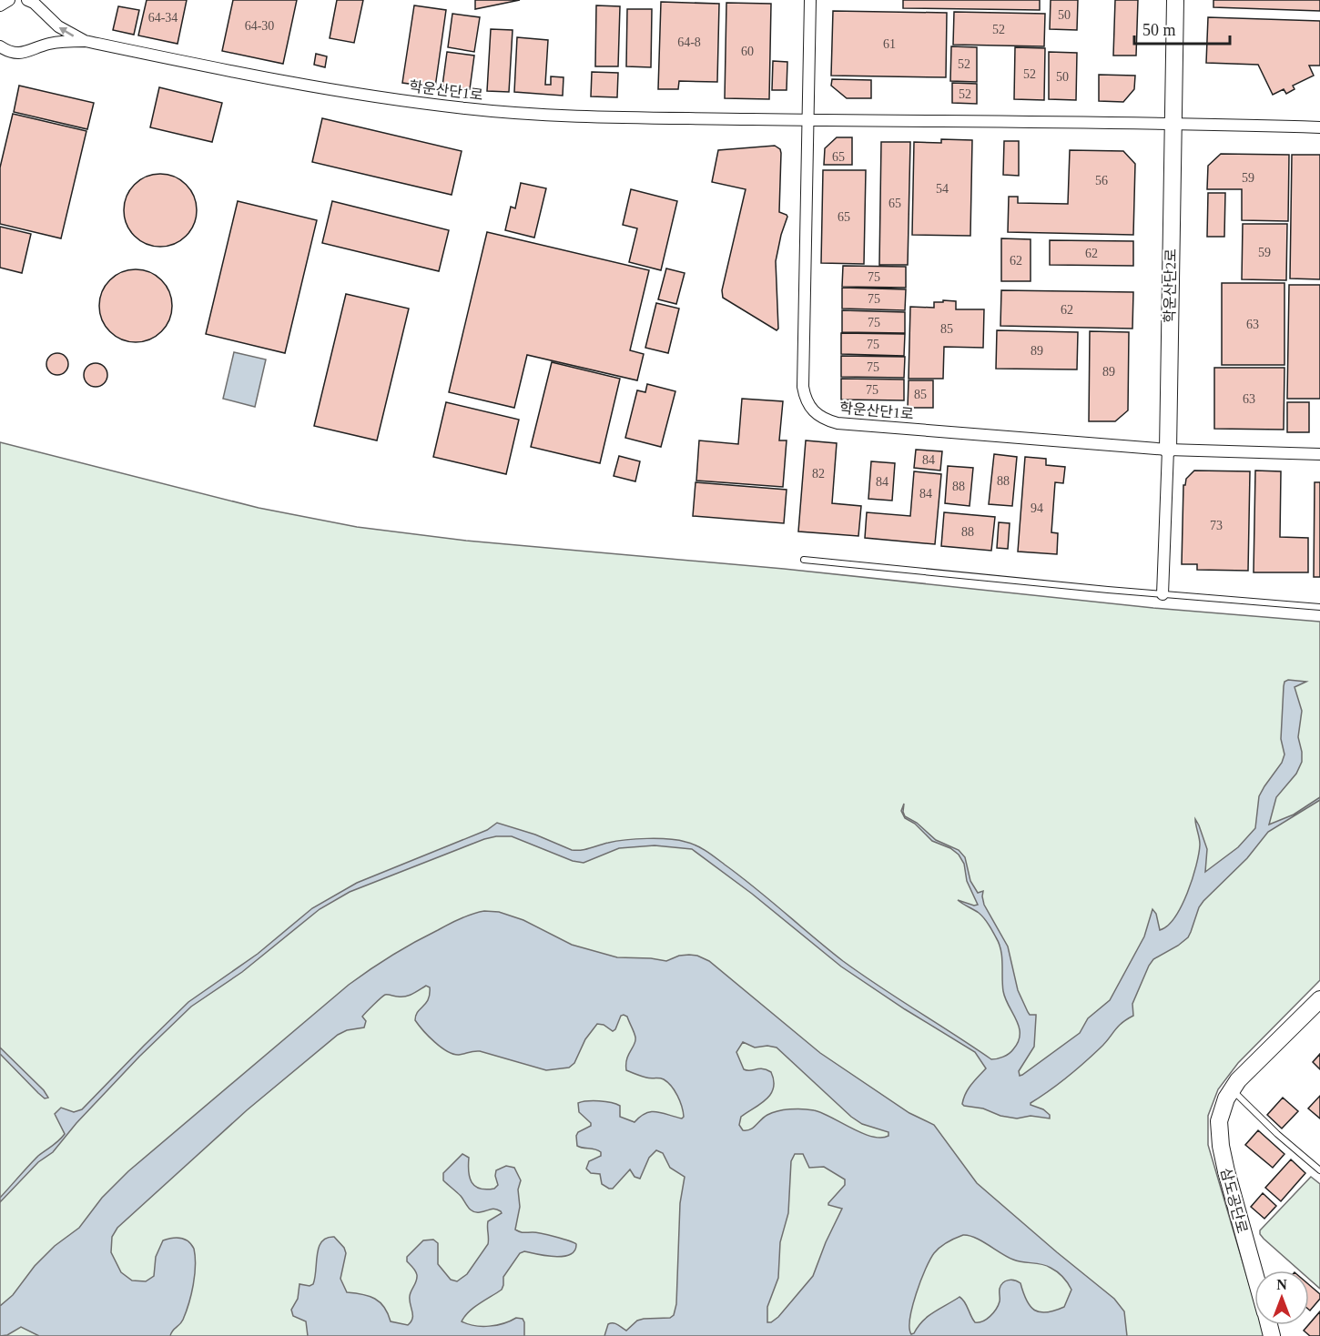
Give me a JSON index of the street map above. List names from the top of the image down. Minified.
{"streets":{"street":["학운산단1로","학운산단2로","삼도공단로"]},"crossings":[["학운산단1로","학운산단2로"]],"house_numbers":["50","64-34","64-30","52","64-8","61","60","52","52","50","52","65","59","56","54","65","65","59","62","62","75","75","62","75","63","85","75","89","75","89","75","85","63","84","82","88","84","88","84","94","73","88"],"scale_bar":"50 m","north":"top"}
